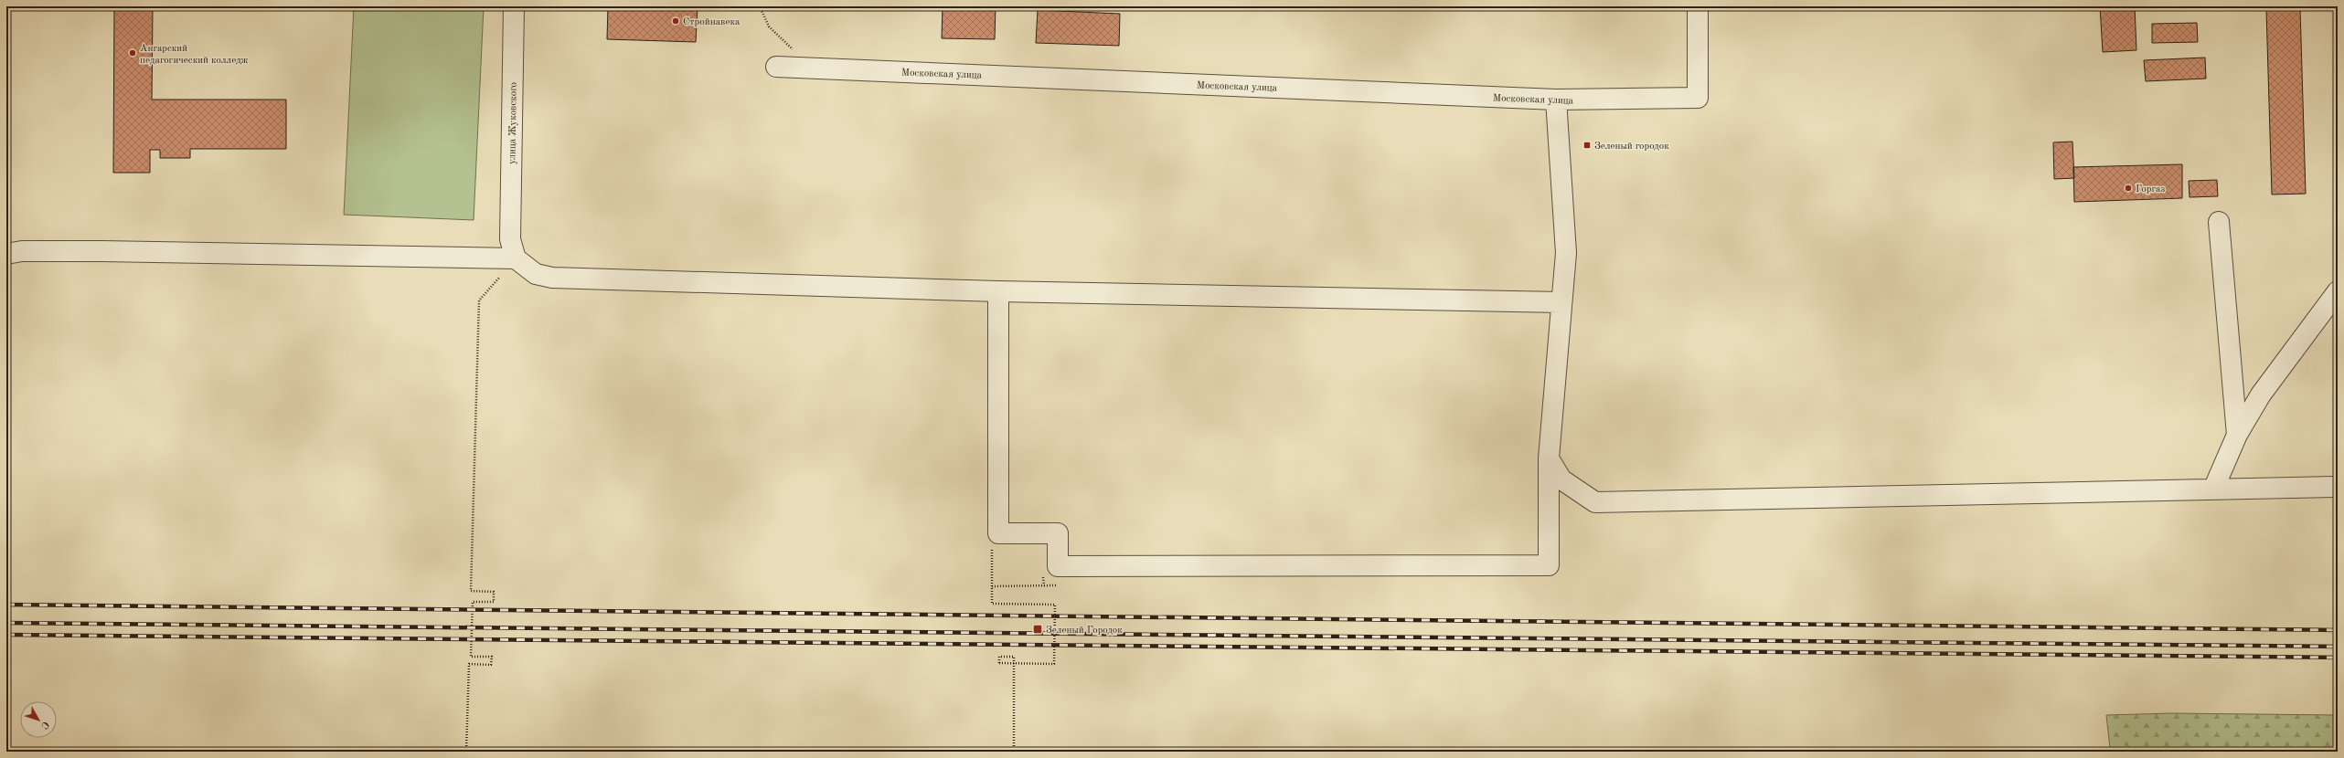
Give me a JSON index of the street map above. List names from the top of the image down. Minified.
{"streets":{"street":["Московская улица","улица Жуковского"]},"places":{"other":["Стройнавека","Ангарский педагогический колледж","Горгаз"],"transit":["Зеленый городок","Зеленый Городок"]},"north":"bottom right"}
